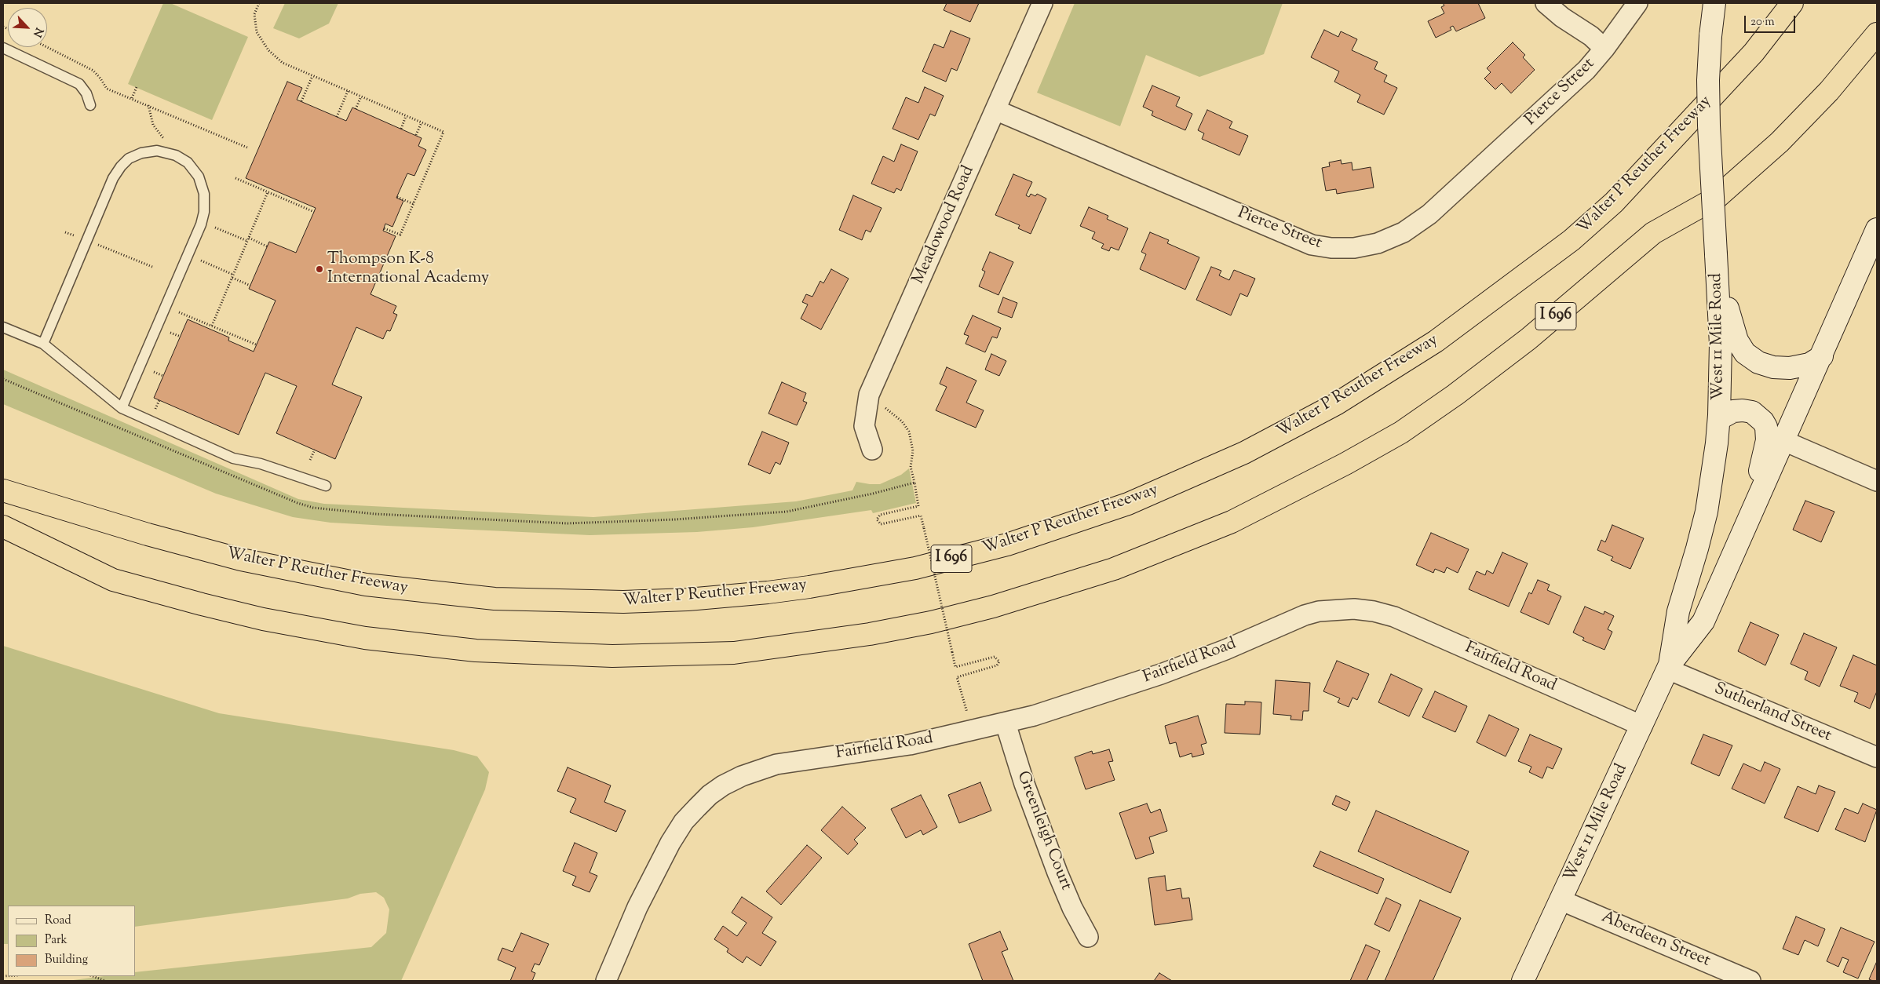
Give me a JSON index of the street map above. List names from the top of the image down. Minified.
{"streets":{"highway":["Walter P Reuther Freeway","I 696"],"main road":["West 11 Mile Road"],"street":["Pierce Street","Meadowood Road","Fairfield Road","Sutherland Street","Greenleigh Court","Aberdeen Street"]},"crossings":[["Pierce Street","Meadowood Road"],["West 11 Mile Road","Fairfield Road"],["West 11 Mile Road","Sutherland Street"],["West 11 Mile Road","Aberdeen Street"],["Fairfield Road","Greenleigh Court"]],"places":["Thompson K-8 International Academy"],"legend":["Road","Park","Building"],"scale_bar":"20 m","north":"bottom right"}
